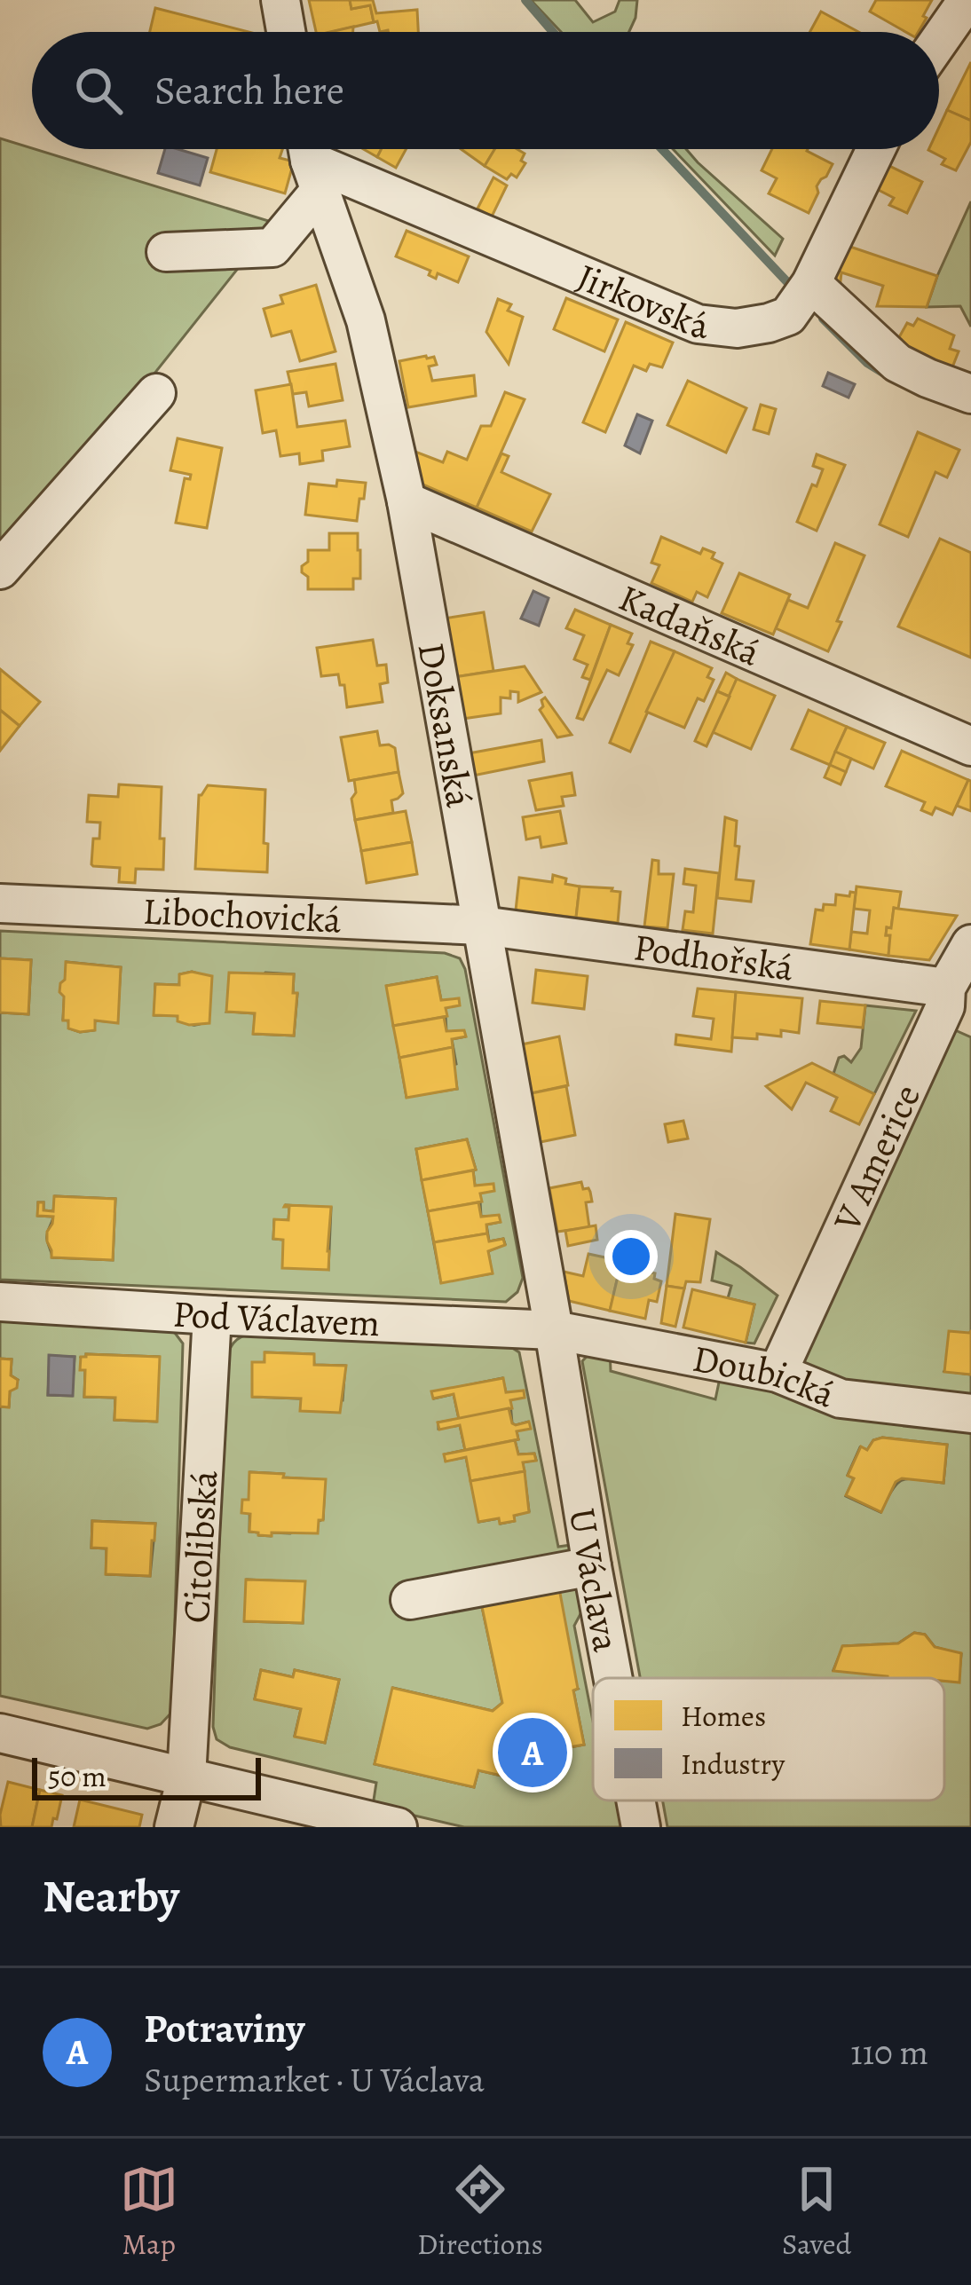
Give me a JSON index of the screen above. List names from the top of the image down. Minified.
{"streets":{"street":["Jirkovská","Kadaňská","Doksanská","Libochovická","Podhořská","V Americe","Pod Václavem","Doubická","Citolibská","U Václava"]},"crossings":[["Jirkovská","Doksanská"],["Kadaňská","Doksanská"],["Doksanská","Libochovická"],["Doksanská","Podhořská"],["Doksanská","Pod Václavem"],["Doksanská","Doubická"],["Doksanská","U Václava"],["Libochovická","Podhořská"],["Podhořská","V Americe"],["V Americe","Doubická"],["Pod Václavem","Doubická"],["Pod Václavem","Citolibská"],["Pod Václavem","U Václava"],["Doubická","U Václava"]],"legend":["Homes","Industry"],"scale_bar":"50 m","page":{"search":"Search here","pins":"A","scale":"50 m","heading":"Nearby","list":[{"mark":"A","name":"Potraviny","note":"Supermarket · U Václava","value":"110 m"}],"nav":["Map","Directions","Saved"]}}
